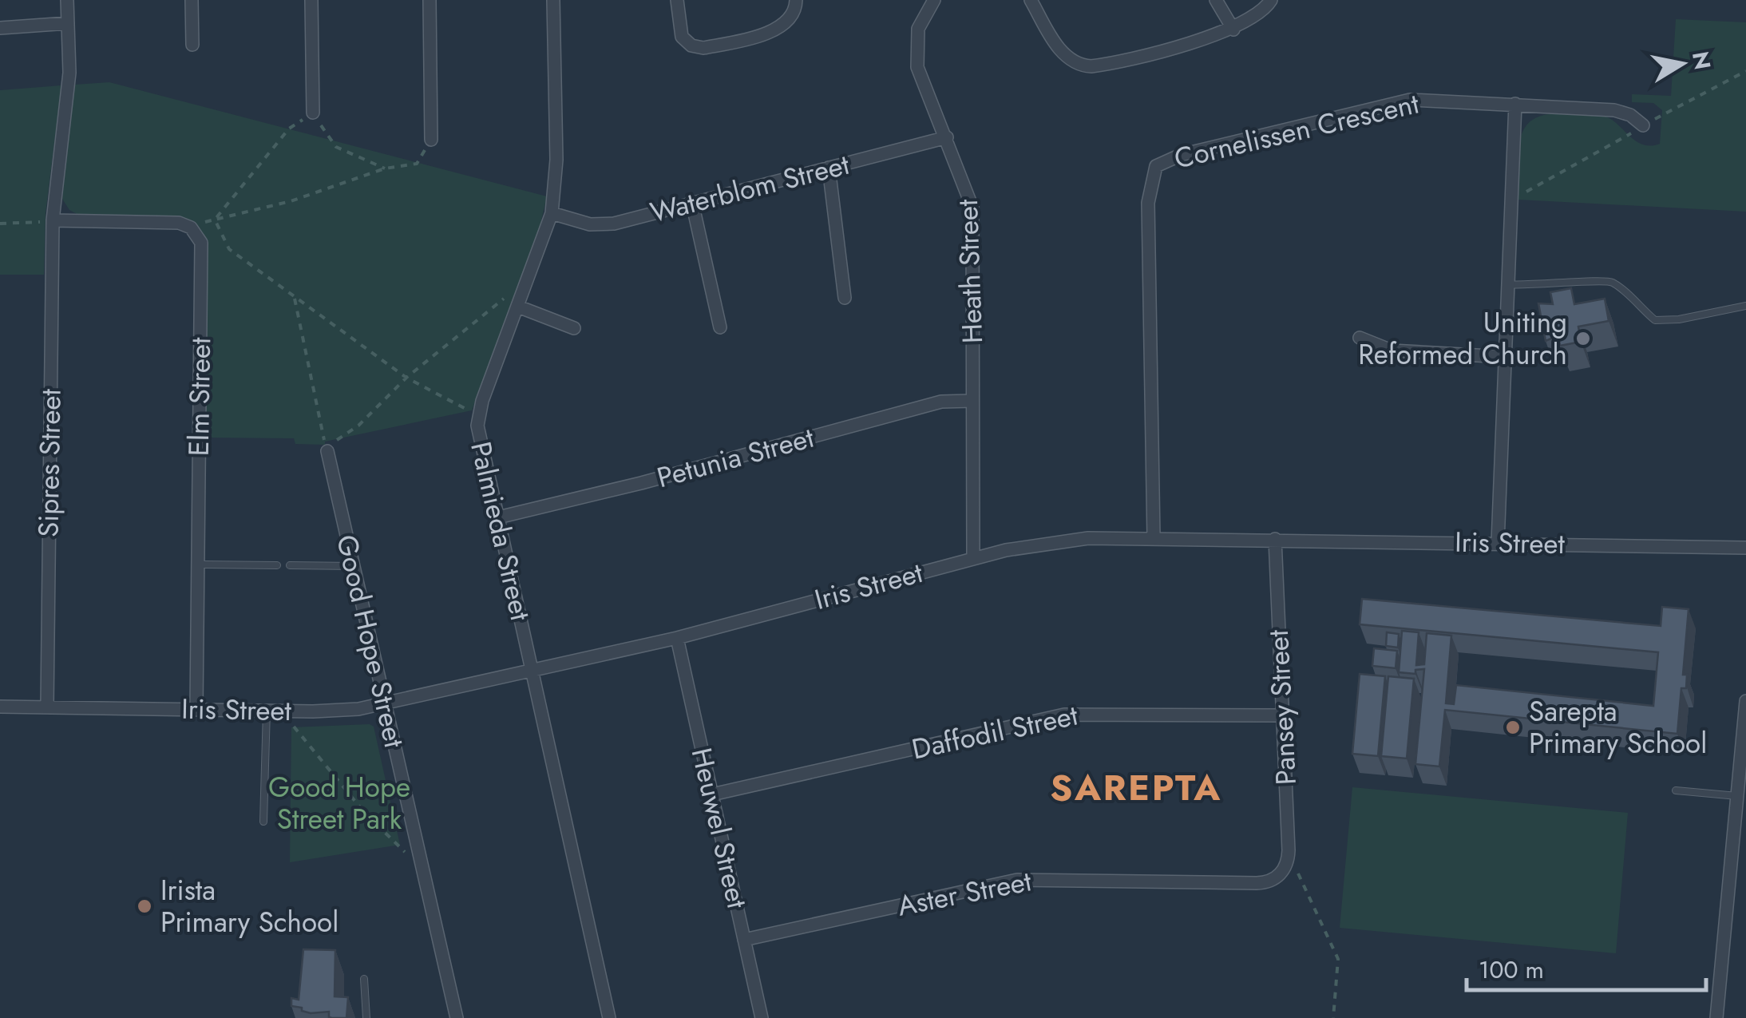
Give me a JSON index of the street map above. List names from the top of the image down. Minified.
{"streets":{"street":["Cornelissen Crescent","Waterblom Street","Heath Street","Elm Street","Petunia Street","Sipres Street","Palmieda Street","Iris Street","Good Hope Street","Pansey Street","Daffodil Street","Heuwel Street","Aster Street"]},"crossings":[["Cornelissen Crescent","Iris Street"],["Waterblom Street","Heath Street"],["Waterblom Street","Palmieda Street"],["Heath Street","Petunia Street"],["Heath Street","Iris Street"],["Elm Street","Iris Street"],["Petunia Street","Palmieda Street"],["Sipres Street","Iris Street"],["Palmieda Street","Iris Street"],["Iris Street","Good Hope Street"],["Iris Street","Pansey Street"],["Iris Street","Heuwel Street"],["Pansey Street","Daffodil Street"],["Pansey Street","Aster Street"],["Daffodil Street","Heuwel Street"],["Heuwel Street","Aster Street"]],"districts":["SAREPTA"],"parks":["Good Hope Street Park"],"places":["Uniting Reformed Church","Sarepta Primary School","Irista Primary School"],"scale_bar":"100 m","north":"right"}
